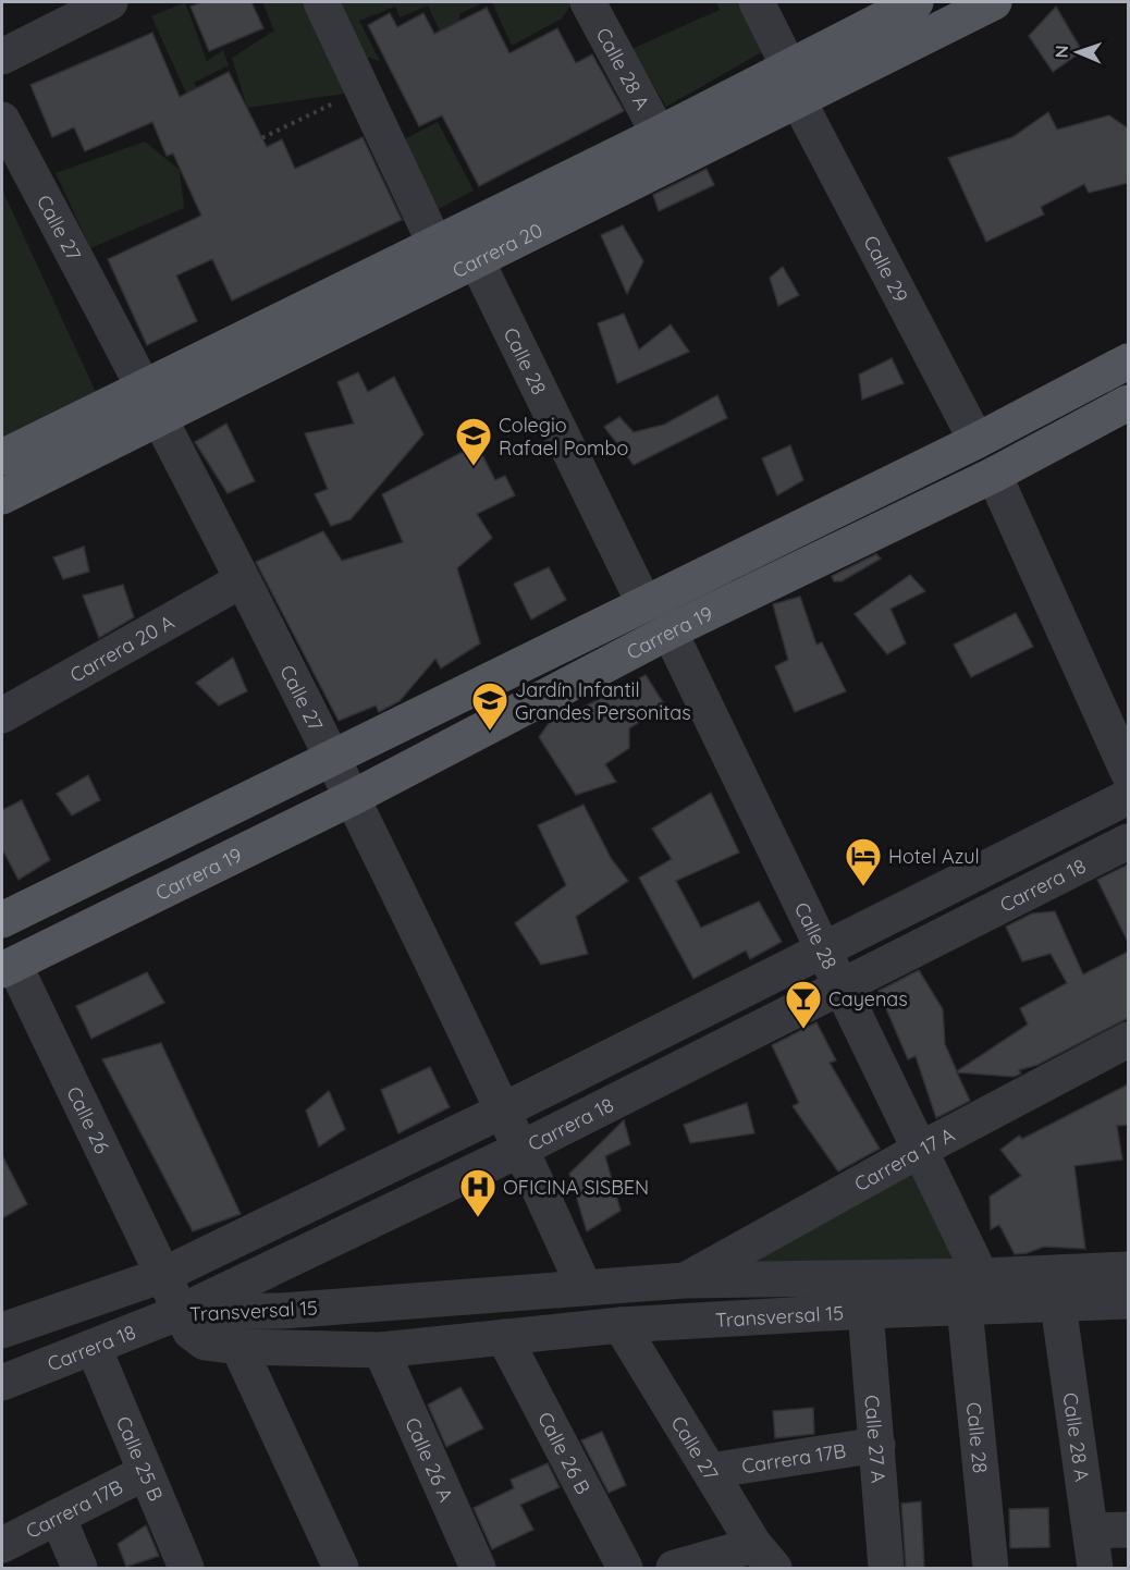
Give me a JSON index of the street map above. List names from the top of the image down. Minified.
{"streets":{"main road":["Carrera 20","Carrera 19"],"street":["Calle 28 A","Calle 27","Calle 29","Calle 28","Carrera 20 A","Carrera 18","Calle 26","Carrera 17 A","Transversal 15","Calle 27 A","Calle 26 B","Calle 25 B","Carrera 17B","Calle 26 A"]},"crossings":[["Calle 28 A","Carrera 20"],["Calle 28 A","Transversal 15"],["Calle 27","Carrera 20"],["Calle 27","Carrera 19"],["Calle 27","Carrera 20 A"],["Calle 27","Carrera 18"],["Calle 27","Transversal 15"],["Calle 27","Carrera 17B"],["Carrera 20","Calle 29"],["Carrera 20","Calle 28"],["Calle 29","Carrera 19"],["Calle 28","Carrera 19"],["Calle 28","Carrera 18"],["Calle 28","Carrera 17 A"],["Calle 28","Transversal 15"],["Carrera 19","Calle 26"],["Carrera 18","Calle 26"],["Carrera 18","Transversal 15"],["Carrera 18","Calle 25 B"],["Calle 26","Transversal 15"],["Carrera 17 A","Transversal 15"],["Transversal 15","Calle 27 A"],["Transversal 15","Calle 26 B"],["Transversal 15","Calle 26 A"],["Calle 27 A","Carrera 17B"],["Calle 25 B","Carrera 17B"]],"places":{"school or university":["Colegio Rafael Pombo","Jardín Infantil Grandes Personitas"],"hotel":["Hotel Azul"],"bar":["Cayenas"],"hospital":["OFICINA SISBEN"]},"north":"left"}
